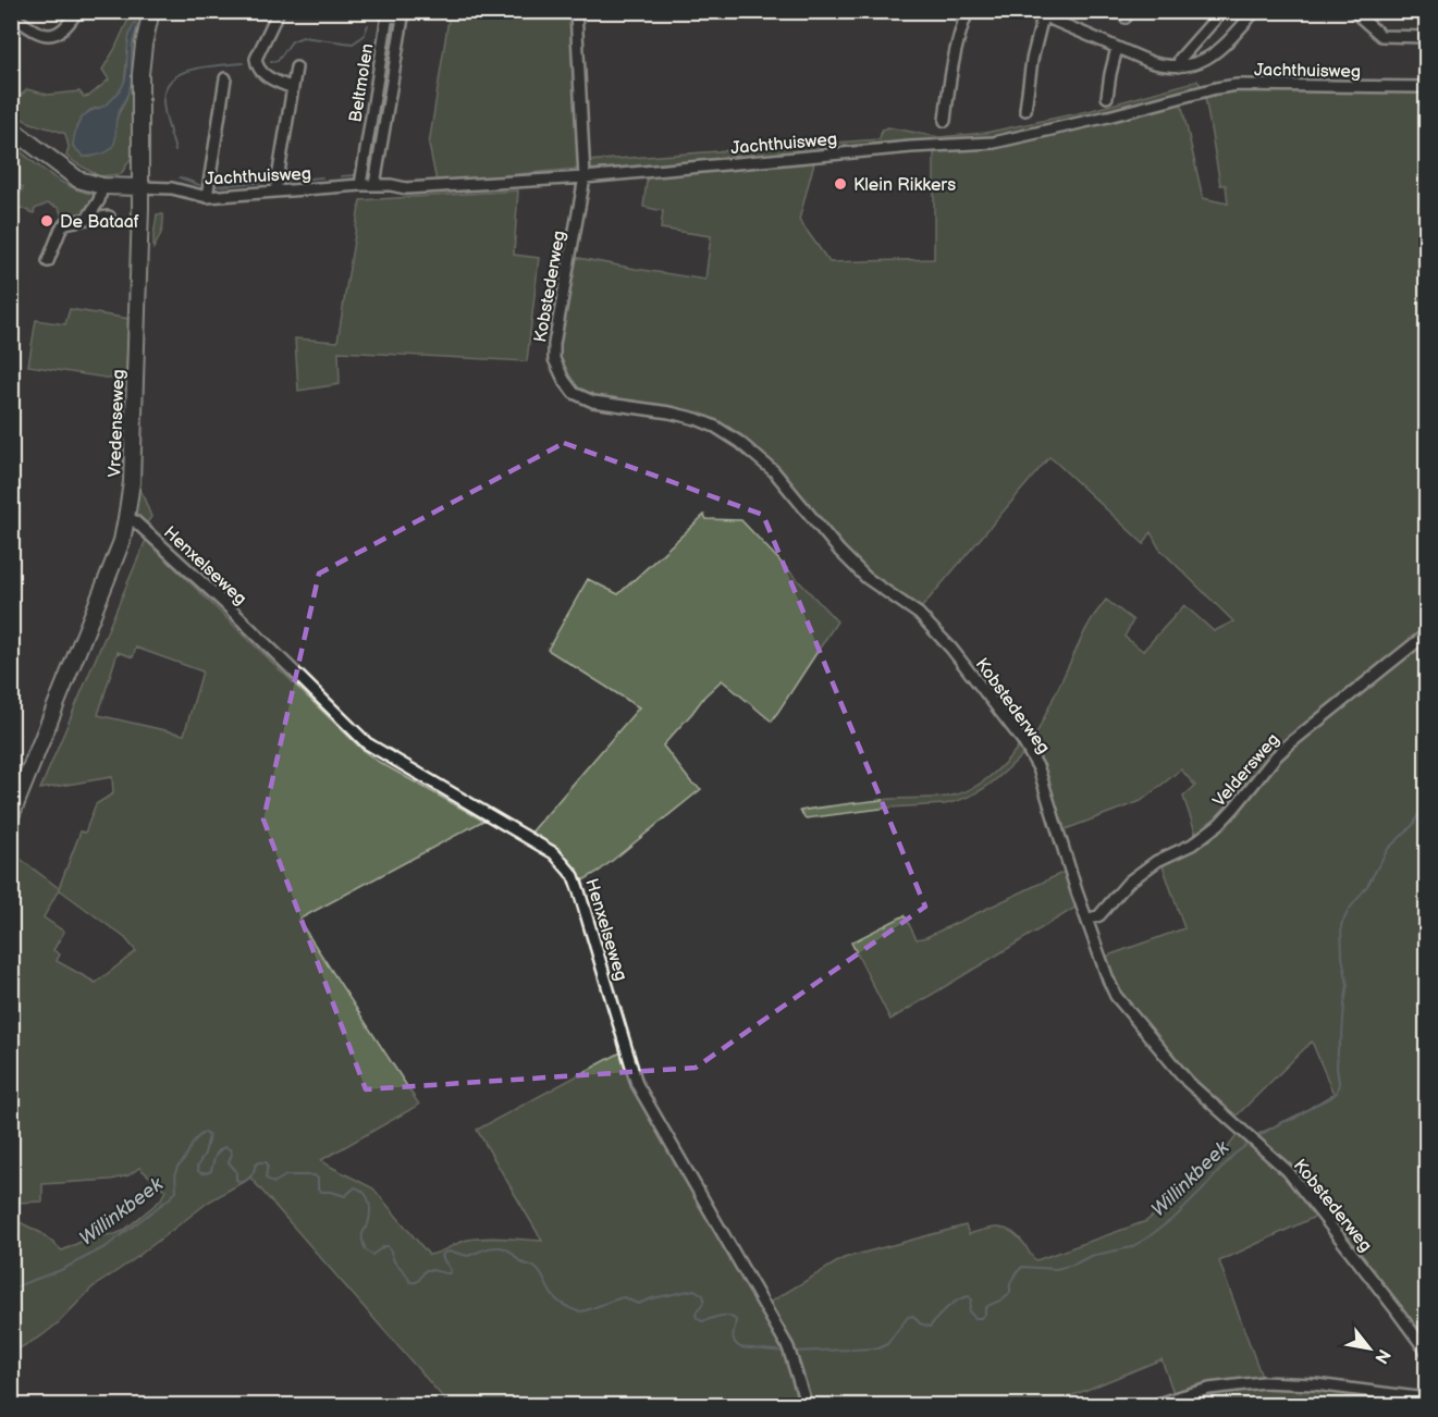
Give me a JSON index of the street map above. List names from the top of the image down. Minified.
{"streets":{"main road":["Vredenseweg"],"street":["Jachthuisweg","Beltmolen","Kobstederweg","Henxelseweg","Veldersweg"]},"crossings":[["Jachthuisweg","Beltmolen"],["Jachthuisweg","Kobstederweg"],["Jachthuisweg","Vredenseweg"],["Kobstederweg","Veldersweg"],["Vredenseweg","Henxelseweg"]],"water":["Willinkbeek"],"places":["Klein Rikkers","De Bataaf"],"north":"bottom right"}
